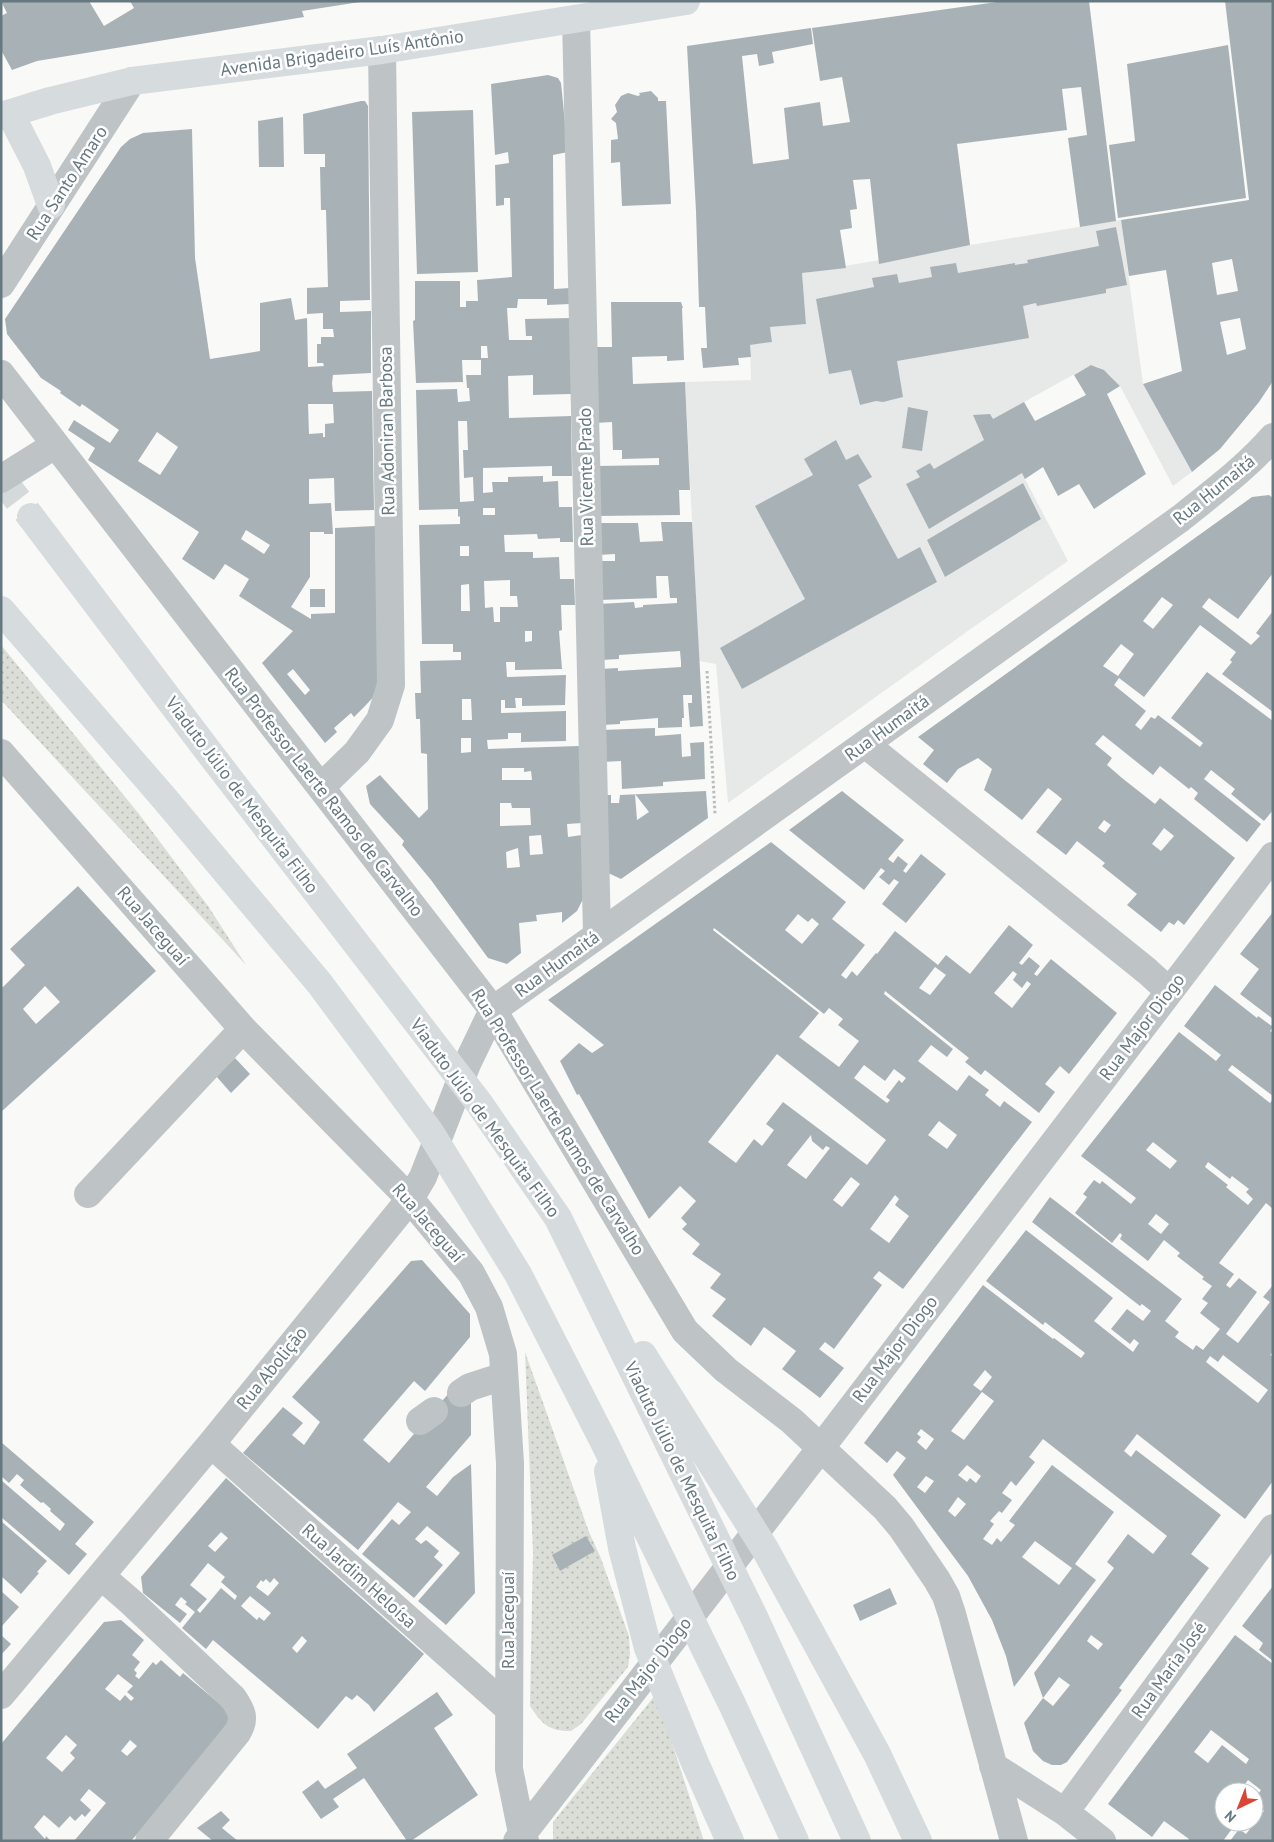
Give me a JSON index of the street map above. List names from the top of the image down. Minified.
{"streets":{"main road":["Avenida Brigadeiro Luís Antônio","Viaduto Júlio de Mesquita Filho"],"street":["Rua Santo Amaro","Rua Adoniran Barbosa","Rua Vicente Prado","Rua Humaitá","Rua Professor Laerte Ramos de Carvalho","Rua Jaceguaí","Rua Major Diogo","Rua Abolição","Rua Jardim Heloísa","Rua Maria José"]},"crossings":[["Avenida Brigadeiro Luís Antônio","Rua Santo Amaro"],["Avenida Brigadeiro Luís Antônio","Rua Adoniran Barbosa"],["Avenida Brigadeiro Luís Antônio","Rua Vicente Prado"],["Rua Adoniran Barbosa","Rua Professor Laerte Ramos de Carvalho"],["Rua Vicente Prado","Rua Humaitá"],["Rua Humaitá","Rua Professor Laerte Ramos de Carvalho"],["Rua Humaitá","Rua Abolição"],["Rua Professor Laerte Ramos de Carvalho","Rua Major Diogo"],["Rua Professor Laerte Ramos de Carvalho","Rua Abolição"],["Rua Jaceguaí","Rua Major Diogo"],["Rua Jaceguaí","Rua Abolição"],["Rua Jaceguaí","Rua Jardim Heloísa"],["Rua Abolição","Rua Jardim Heloísa"]],"north":"bottom left"}
